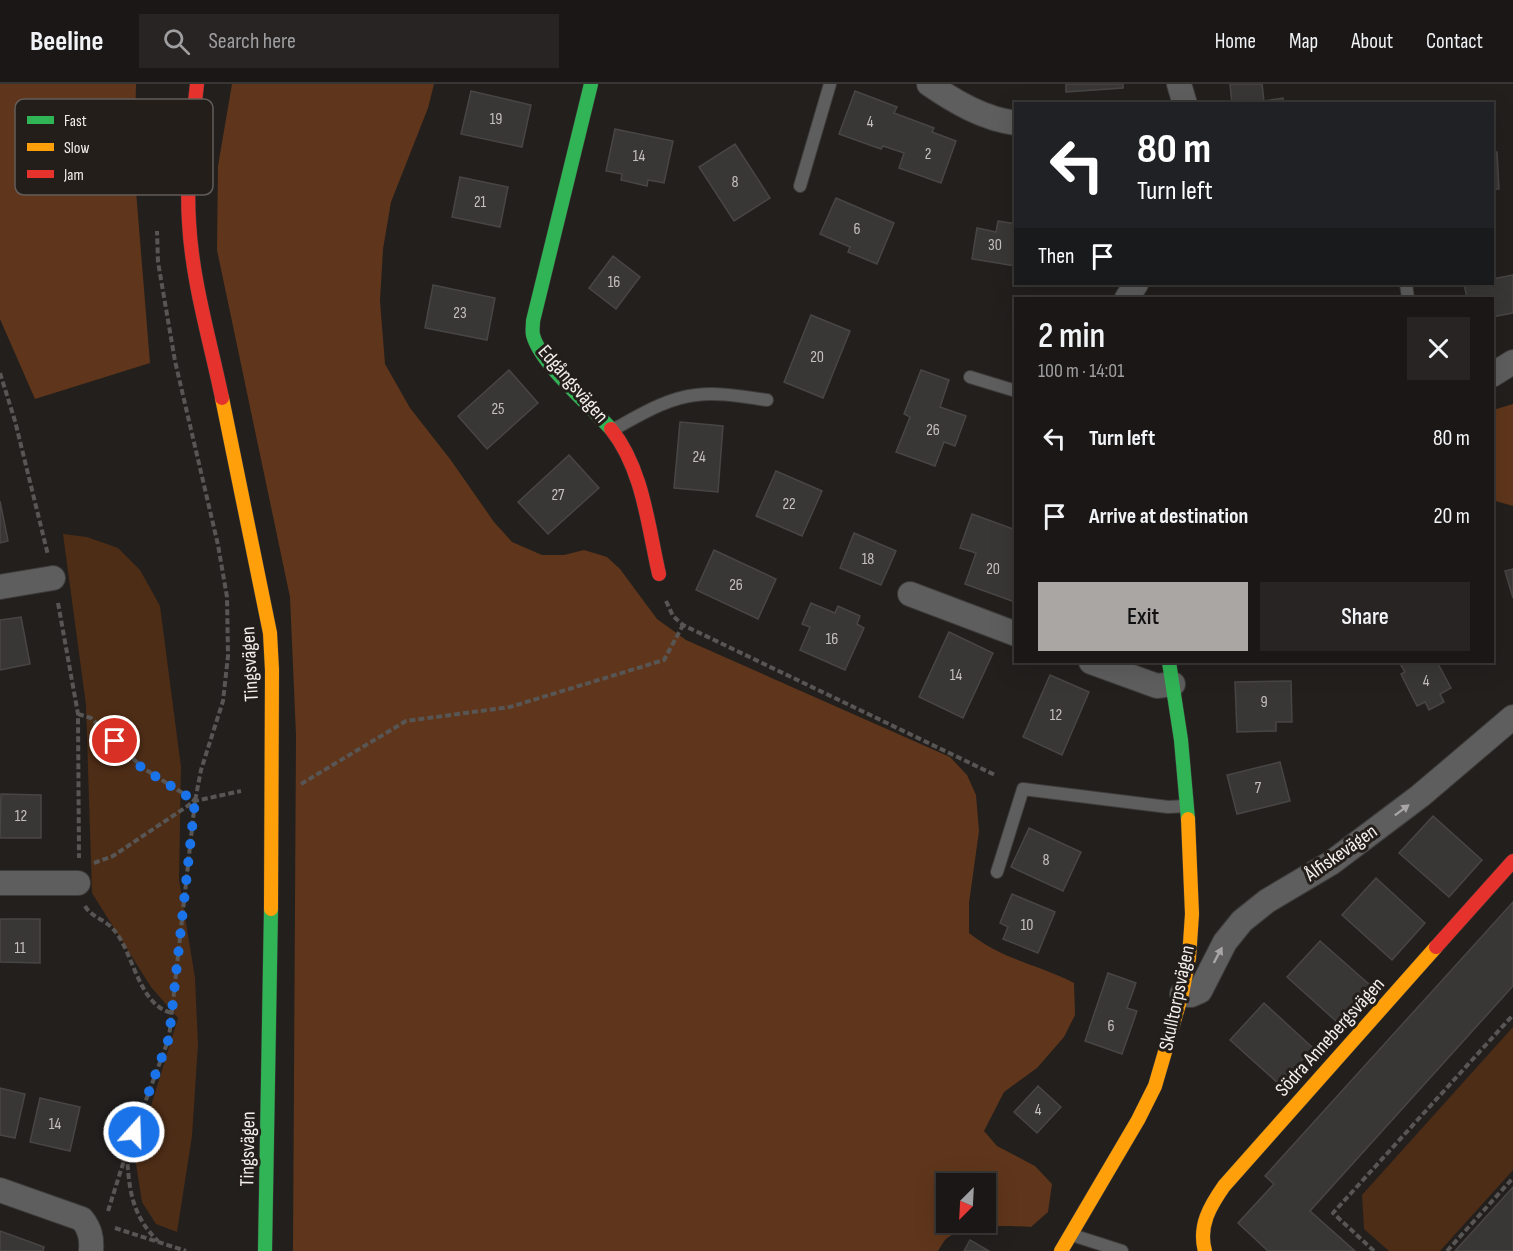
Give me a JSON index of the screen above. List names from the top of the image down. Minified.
{"streets":{"street":["Edgångsvägen","Tingsvägen","Ålfiskevägen","Skulltorpsvägen","Södra Annebergsvägen"]},"crossings":[["Ålfiskevägen","Skulltorpsvägen"]],"one_way":["Ålfiskevägen"],"house_numbers":["19","4","2","14","8","21","6","30","16","23","20","25","26","24","27","22","18","20","26","16","14","4","9","12","7","12","8","10","11","6","4","14"],"legend":["Fast","Slow","Jam"],"north":"bottom left","page":{"header":"Beeline","search":"Search here","nav":["Home","Map","About","Contact"],"turn":["80 m","Turn left"],"then":"Then","heading":["2 min","100 m · 14:01"],"list":[{"name":"Turn left","value":"80 m"},{"name":"Arrive at destination","value":"20 m"}],"buttons":["Exit","Share"]}}
